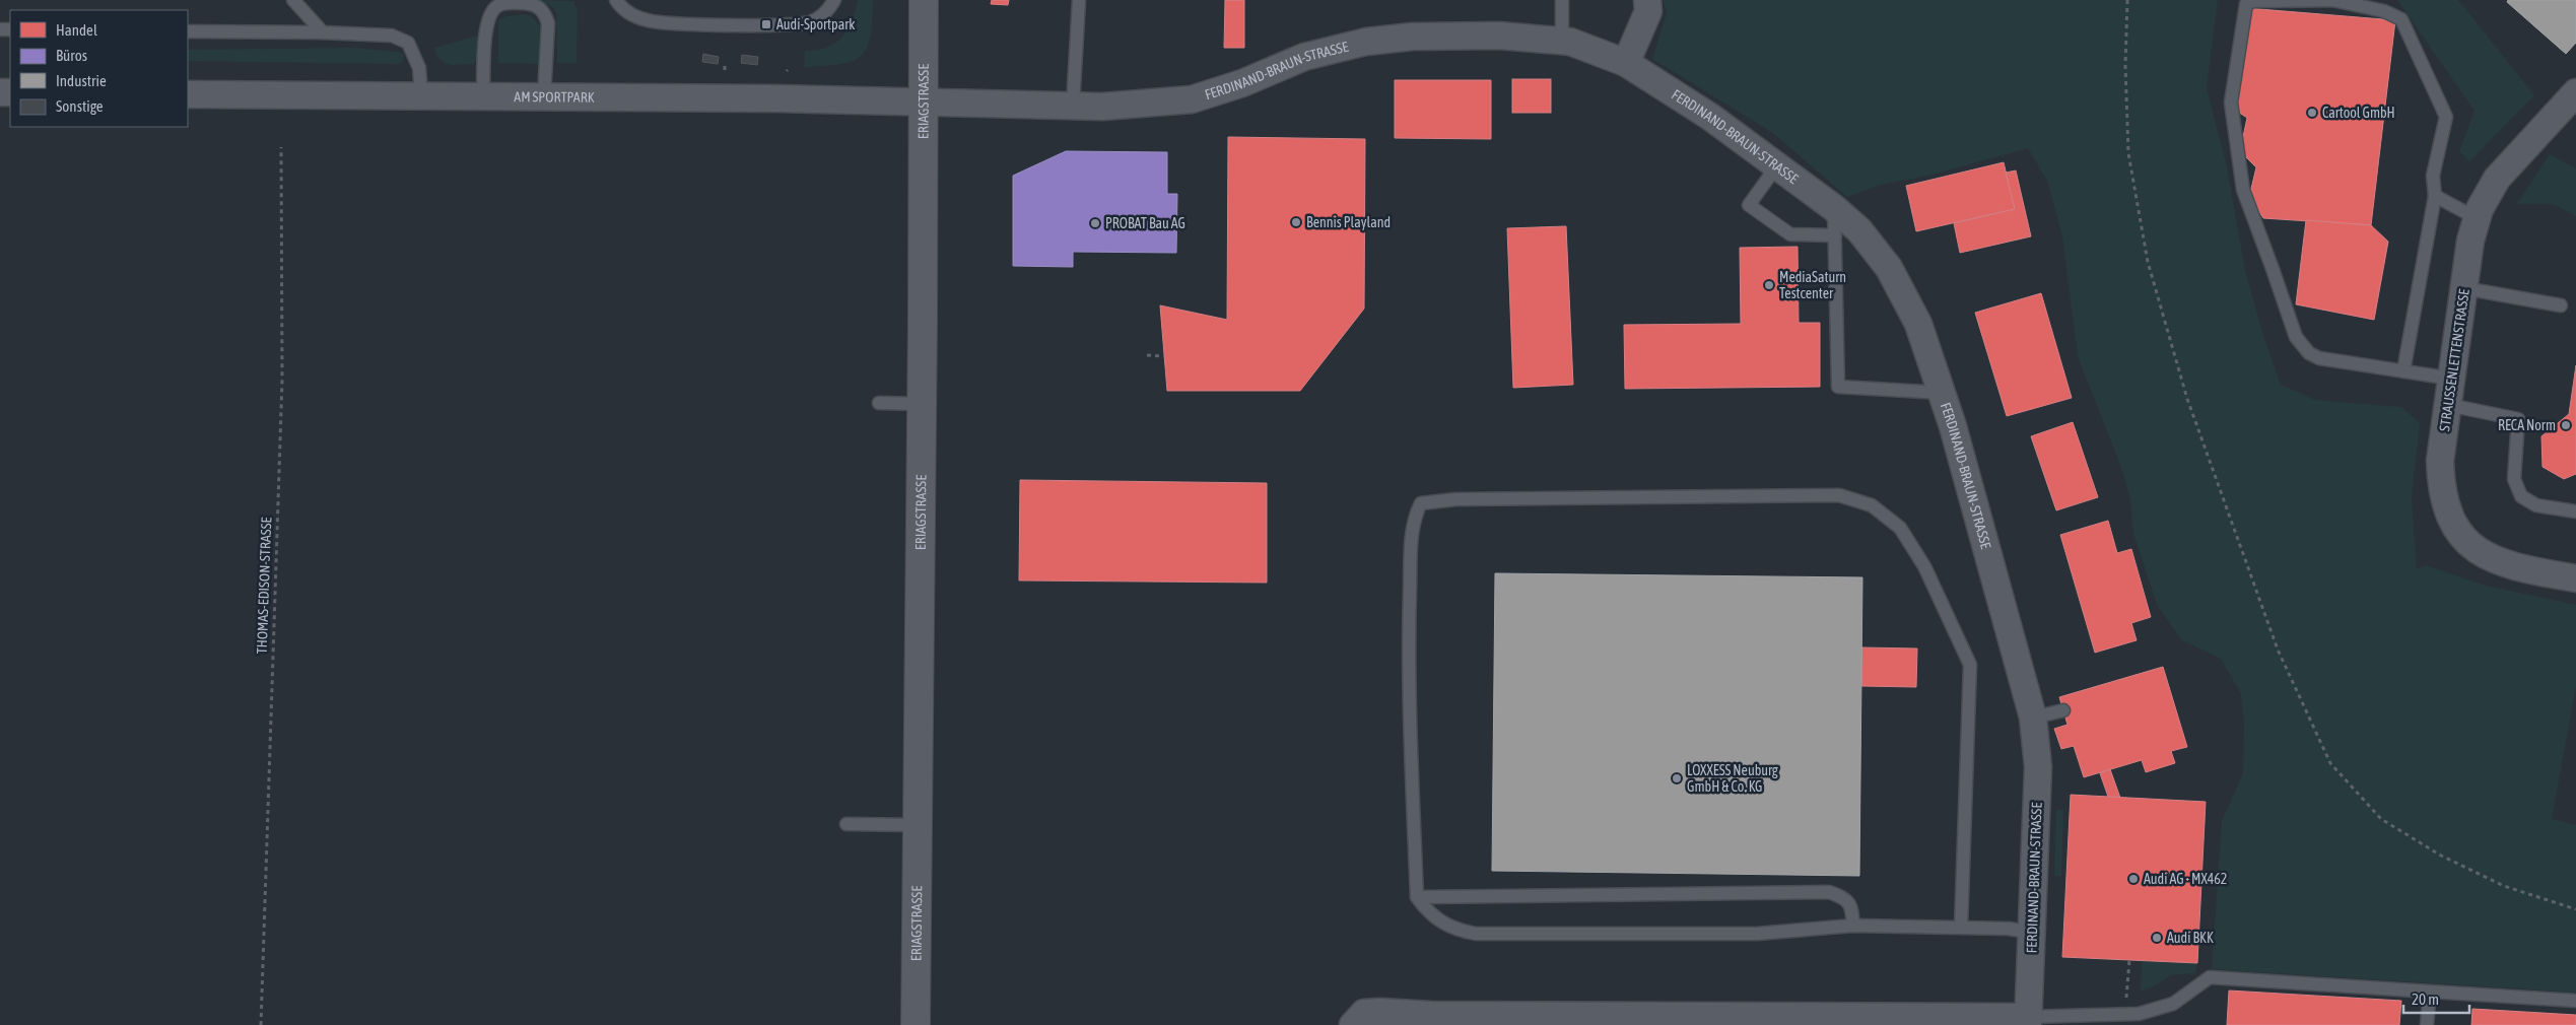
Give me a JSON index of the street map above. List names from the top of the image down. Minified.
{"streets":{"street":["FERDINAND-BRAUN-STRASSE","AM SPORTPARK","ERIAGSTRASSE","STRAUSSENLETTENSTRASSE"],"path":["THOMAS-EDISON-STRASSE"]},"crossings":[["FERDINAND-BRAUN-STRASSE","AM SPORTPARK"],["FERDINAND-BRAUN-STRASSE","ERIAGSTRASSE"],["AM SPORTPARK","ERIAGSTRASSE"]],"places":{"transit":["Audi-Sportpark"],"other":["Cartool GmbH","Bennis Playland","PROBAT Bau AG","MediaSaturn Testcenter","RECA Norm","LOXXESS Neuburg GmbH & Co. KG","Audi AG - MX462","Audi BKK"]},"legend":["Handel","Büros","Industrie","Sonstige"],"scale_bar":"20 m"}
